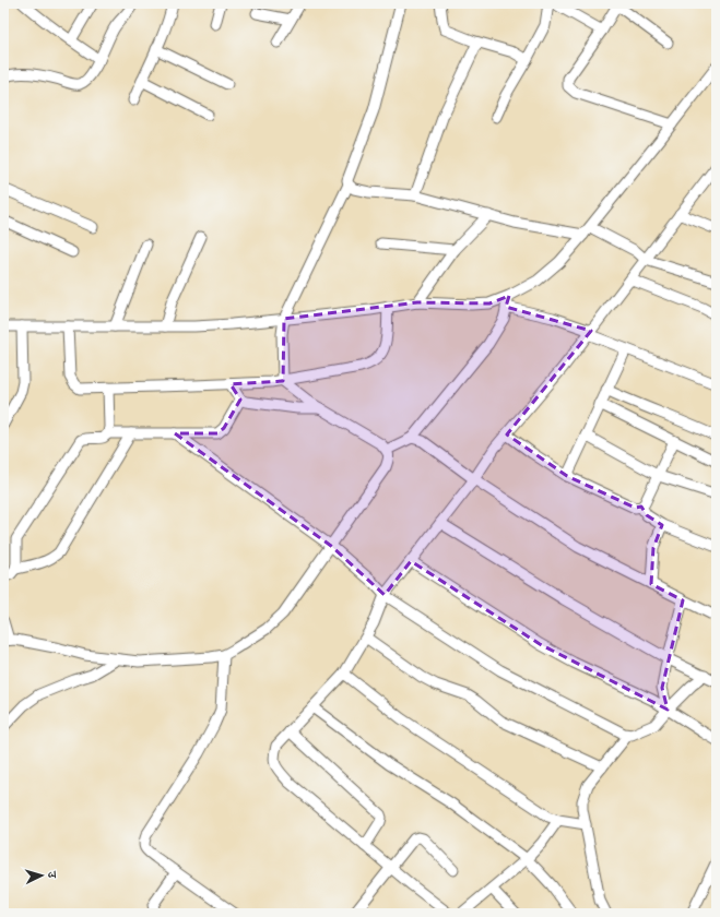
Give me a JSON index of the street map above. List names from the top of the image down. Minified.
{"north":"right"}
